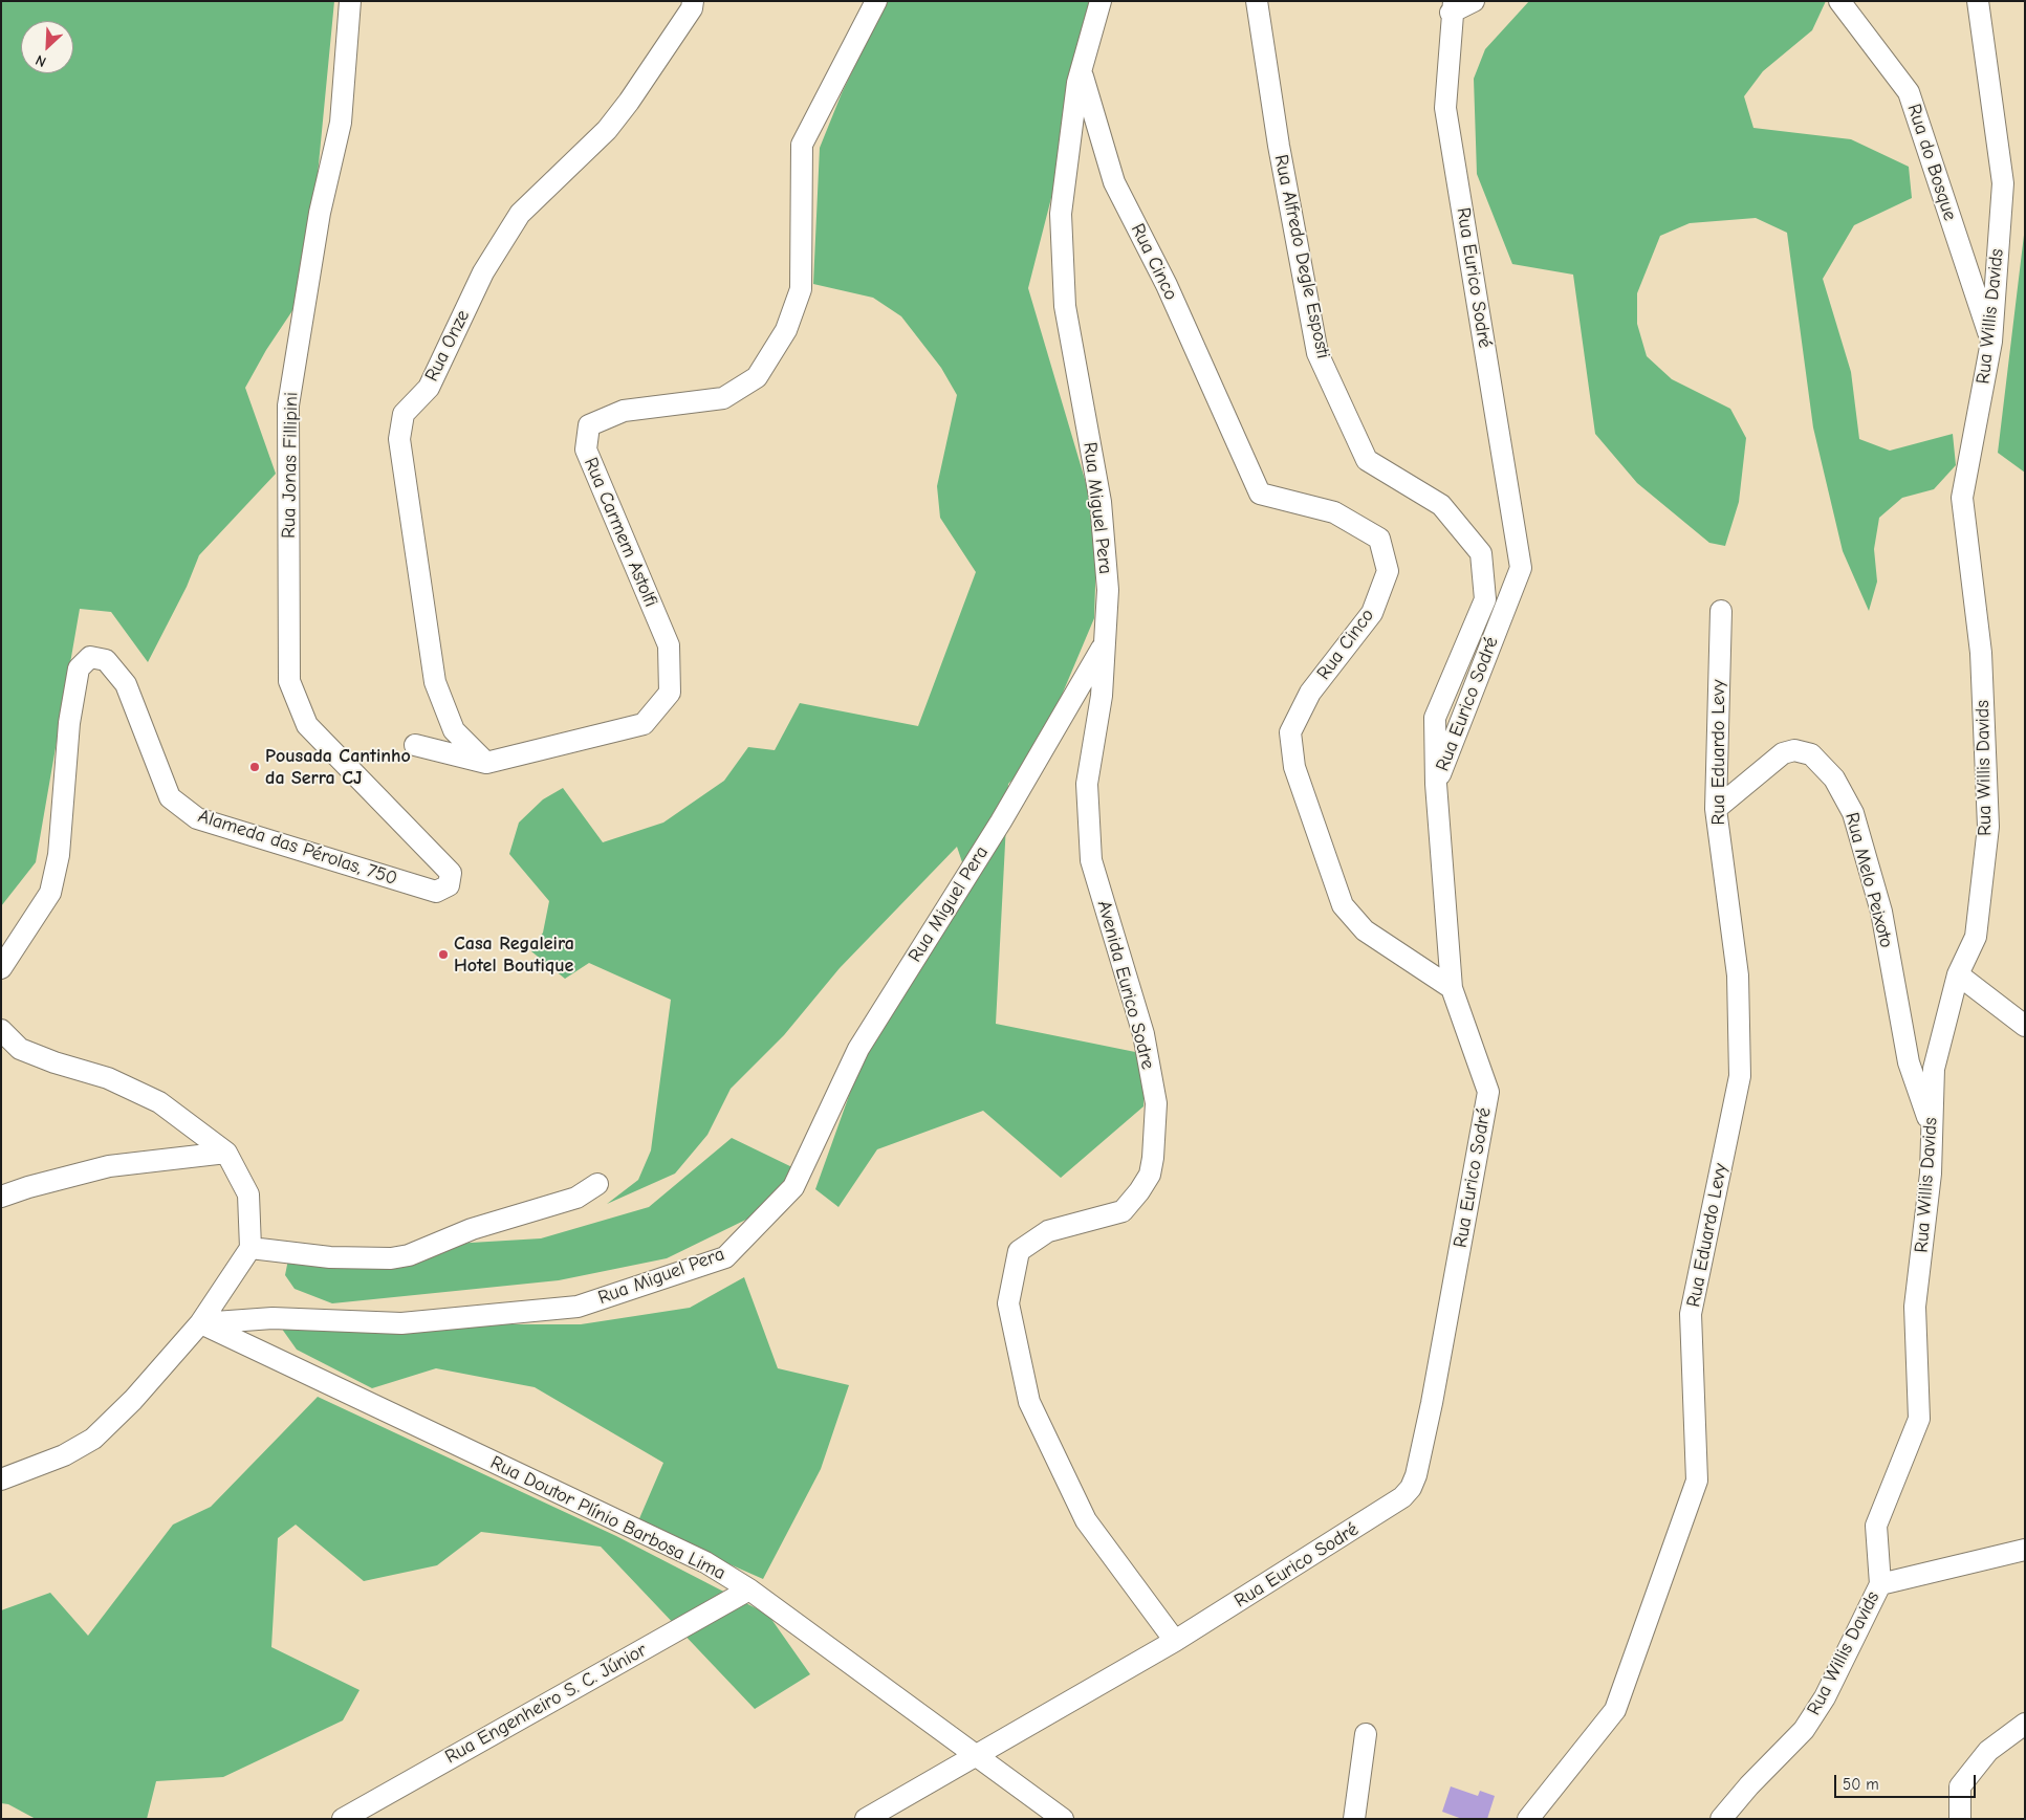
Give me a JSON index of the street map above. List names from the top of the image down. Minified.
{"streets":{"street":["Rua do Bosque","Rua Alfredo Degle Esposti","Rua Cinco","Rua Eurico Sodré","Rua Willis Davids","Rua Onze","Rua Jonas Fillipini","Rua Miguel Pera","Rua Carmem Astolfi","Rua Eduardo Levy","Alameda das Pérolas, 750","Rua Melo Peixoto","Avenida Eurico Sodre","Rua Doutor Plínio Barbosa Lima","Rua Engenheiro S. C. Júnior"]},"crossings":[["Rua do Bosque","Rua Willis Davids"],["Rua Alfredo Degle Esposti","Rua Eurico Sodré"],["Rua Cinco","Rua Eurico Sodré"],["Rua Cinco","Rua Miguel Pera"],["Rua Eurico Sodré","Avenida Eurico Sodre"],["Rua Eurico Sodré","Rua Doutor Plínio Barbosa Lima"],["Rua Willis Davids","Rua Melo Peixoto"],["Rua Onze","Rua Carmem Astolfi"],["Rua Jonas Fillipini","Alameda das Pérolas, 750"],["Rua Miguel Pera","Avenida Eurico Sodre"],["Rua Miguel Pera","Rua Doutor Plínio Barbosa Lima"],["Rua Eduardo Levy","Rua Melo Peixoto"],["Rua Doutor Plínio Barbosa Lima","Rua Engenheiro S. C. Júnior"]],"places":["Pousada Cantinho da Serra CJ","Casa Regaleira Hotel Boutique"],"scale_bar":"50 m","north":"bottom left"}
